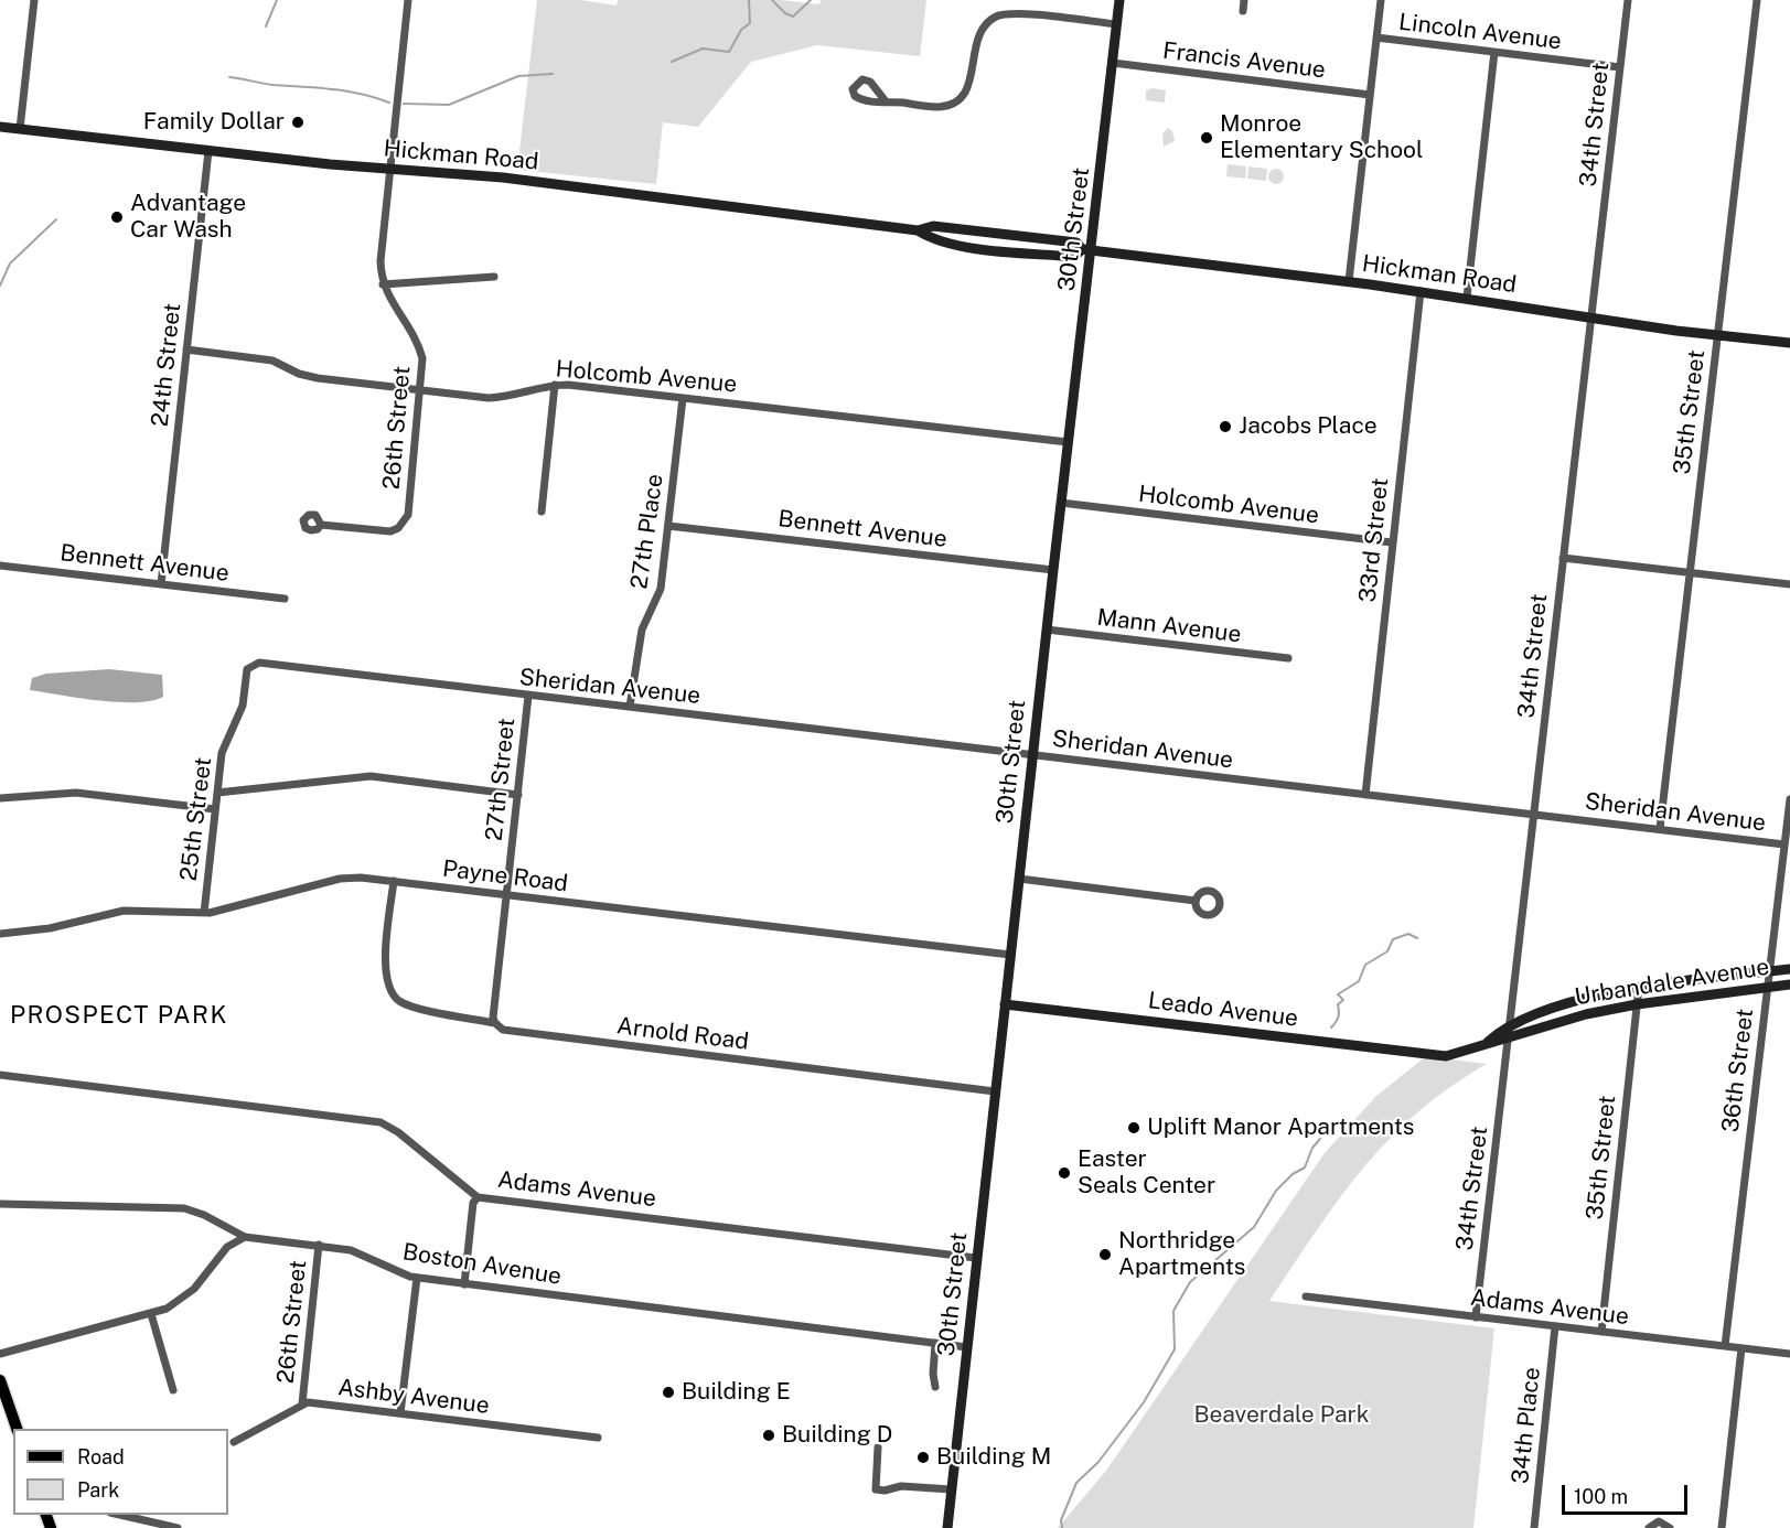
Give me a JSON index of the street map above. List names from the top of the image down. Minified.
{"streets":{"street":["Lincoln Avenue","Francis Avenue","34th Street","Hickman Road","30th Street","24th Street","Holcomb Avenue","35th Street","26th Street","Bennett Avenue","27th Place","33rd Street","Mann Avenue","Sheridan Avenue","27th Street","25th Street","Payne Road","Urbandale Avenue","Leado Avenue","Arnold Road","36th Street","Adams Avenue","Boston Avenue","Ashby Avenue","34th Place"]},"crossings":[["Lincoln Avenue","34th Street"],["Francis Avenue","30th Street"],["34th Street","Hickman Road"],["34th Street","Sheridan Avenue"],["34th Street","Urbandale Avenue"],["34th Street","Adams Avenue"],["Hickman Road","30th Street"],["Hickman Road","24th Street"],["Hickman Road","35th Street"],["Hickman Road","26th Street"],["Hickman Road","33rd Street"],["30th Street","Holcomb Avenue"],["30th Street","Bennett Avenue"],["30th Street","Mann Avenue"],["30th Street","Sheridan Avenue"],["30th Street","Payne Road"],["30th Street","Leado Avenue"],["30th Street","Arnold Road"],["30th Street","Adams Avenue"],["30th Street","Boston Avenue"],["24th Street","Holcomb Avenue"],["24th Street","Bennett Avenue"],["Holcomb Avenue","26th Street"],["Holcomb Avenue","27th Place"],["Holcomb Avenue","33rd Street"],["35th Street","Sheridan Avenue"],["35th Street","Urbandale Avenue"],["35th Street","Adams Avenue"],["26th Street","Boston Avenue"],["26th Street","Ashby Avenue"],["Bennett Avenue","27th Place"],["27th Place","Sheridan Avenue"],["33rd Street","Sheridan Avenue"],["Sheridan Avenue","27th Street"],["Sheridan Avenue","25th Street"],["Sheridan Avenue","36th Street"],["27th Street","Payne Road"],["27th Street","Arnold Road"],["25th Street","Payne Road"],["Payne Road","Arnold Road"],["Urbandale Avenue","Leado Avenue"],["Urbandale Avenue","36th Street"],["36th Street","Adams Avenue"],["Adams Avenue","34th Place"]],"districts":["PROSPECT PARK"],"parks":["Beaverdale Park"],"places":["Family Dollar","Monroe Elementary School","Advantage Car Wash","Jacobs Place","Uplift Manor Apartments","Easter Seals Center","Northridge Apartments","Building E","Building D","Building M"],"legend":["Road","Park"],"scale_bar":"100 m"}
